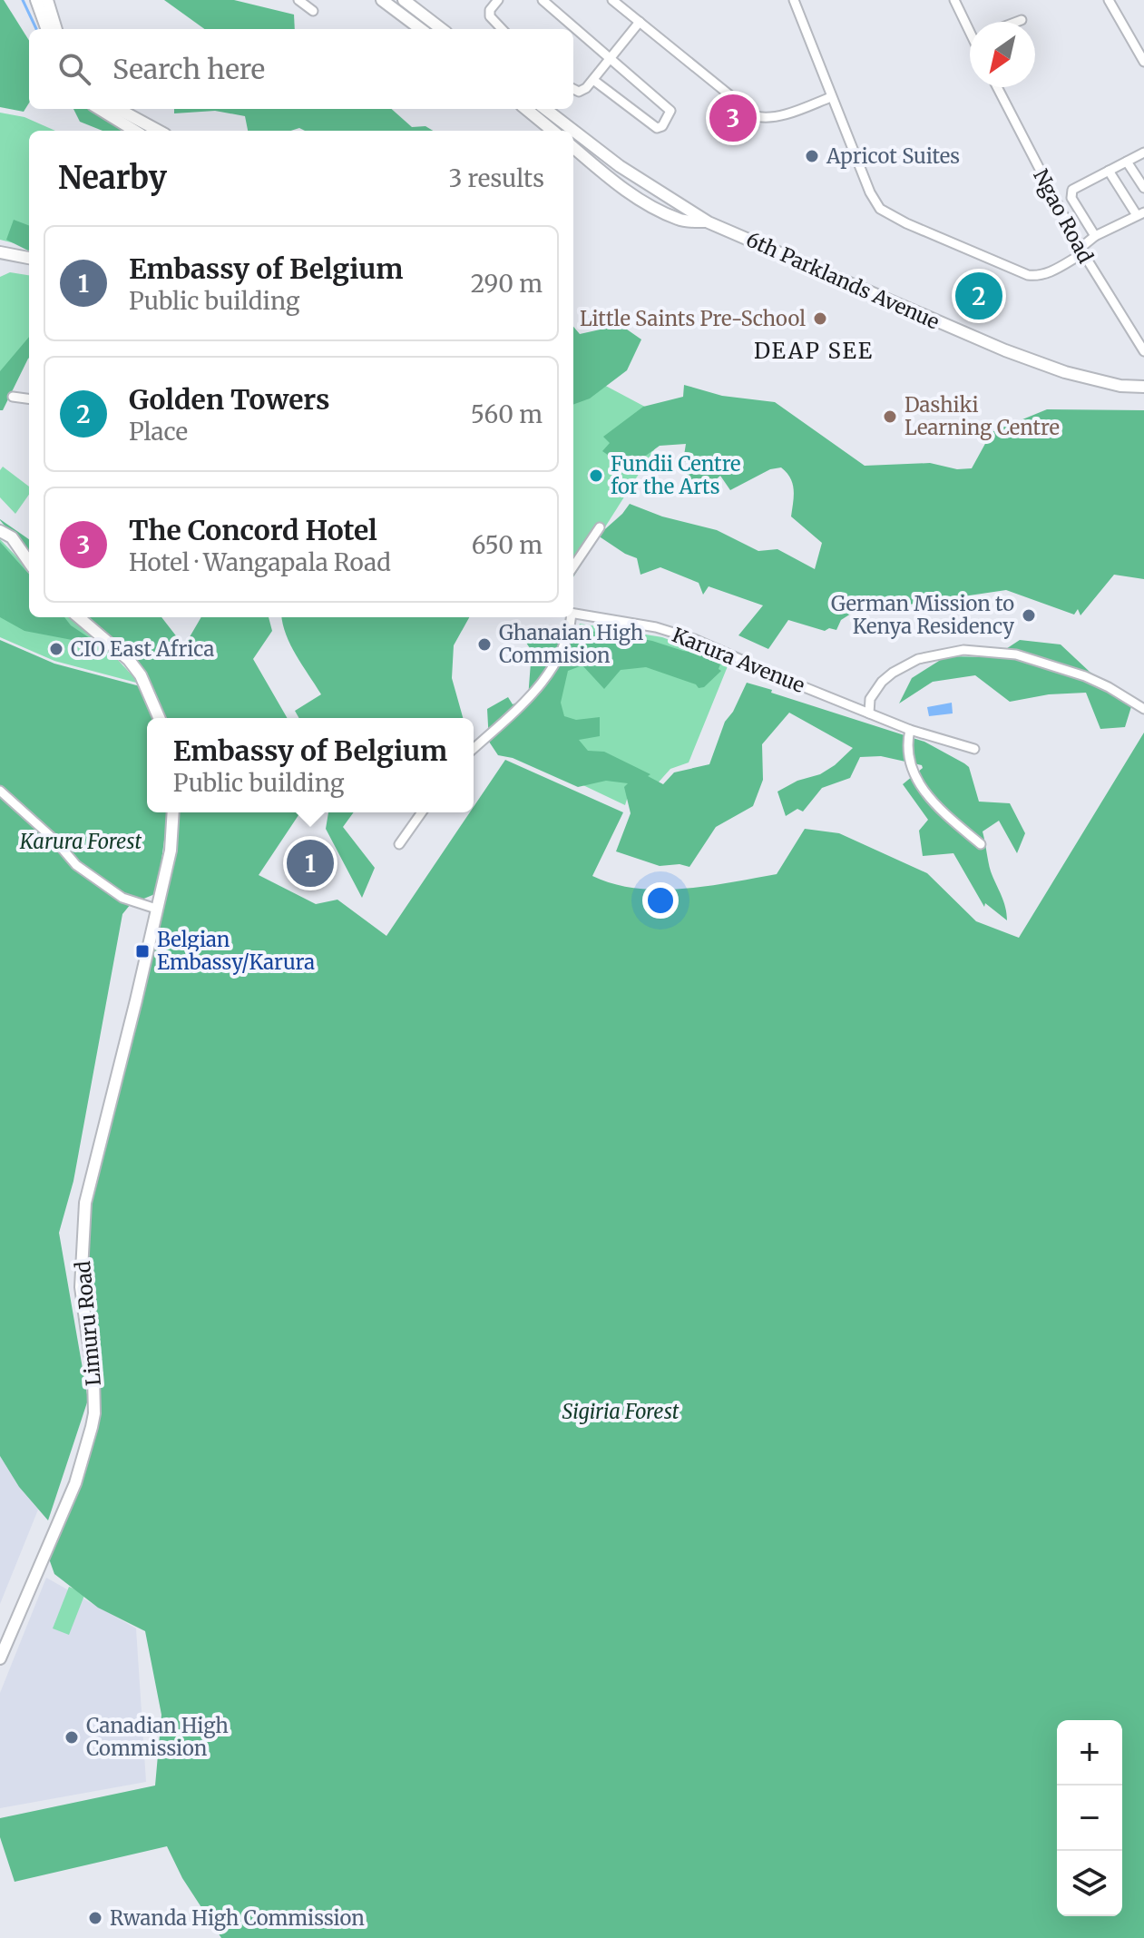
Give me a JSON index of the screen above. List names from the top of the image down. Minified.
{"streets":{"main road":["6th Parklands Avenue","Limuru Road"],"street":["Ngao Road","Karura Avenue"]},"districts":["DEAP SEE"],"parks":["Karura Forest","Sigiria Forest"],"places":{"other":["Apricot Suites","Little Saints Pre-School","Dashiki Learning Centre","Fundii Centre for the Arts","German Mission to Kenya Residency","Ghanaian High Commision","CIO East Africa","Canadian High Commission","Rwanda High Commission"],"transit":["Belgian Embassy/Karura"]},"north":"bottom left","page":{"search":"Search here","pins":["3","2","1"],"heading":["Nearby","3 results"],"list":[{"mark":"1","name":"Embassy of Belgium","note":"Public building","value":"290 m"},{"mark":"2","name":"Golden Towers","note":"Place","value":"560 m"},{"mark":"3","name":"The Concord Hotel","note":"Hotel · Wangapala Road","value":"650 m"}],"popup":["Embassy of Belgium","Public building"],"map_buttons":["+","−"]}}
